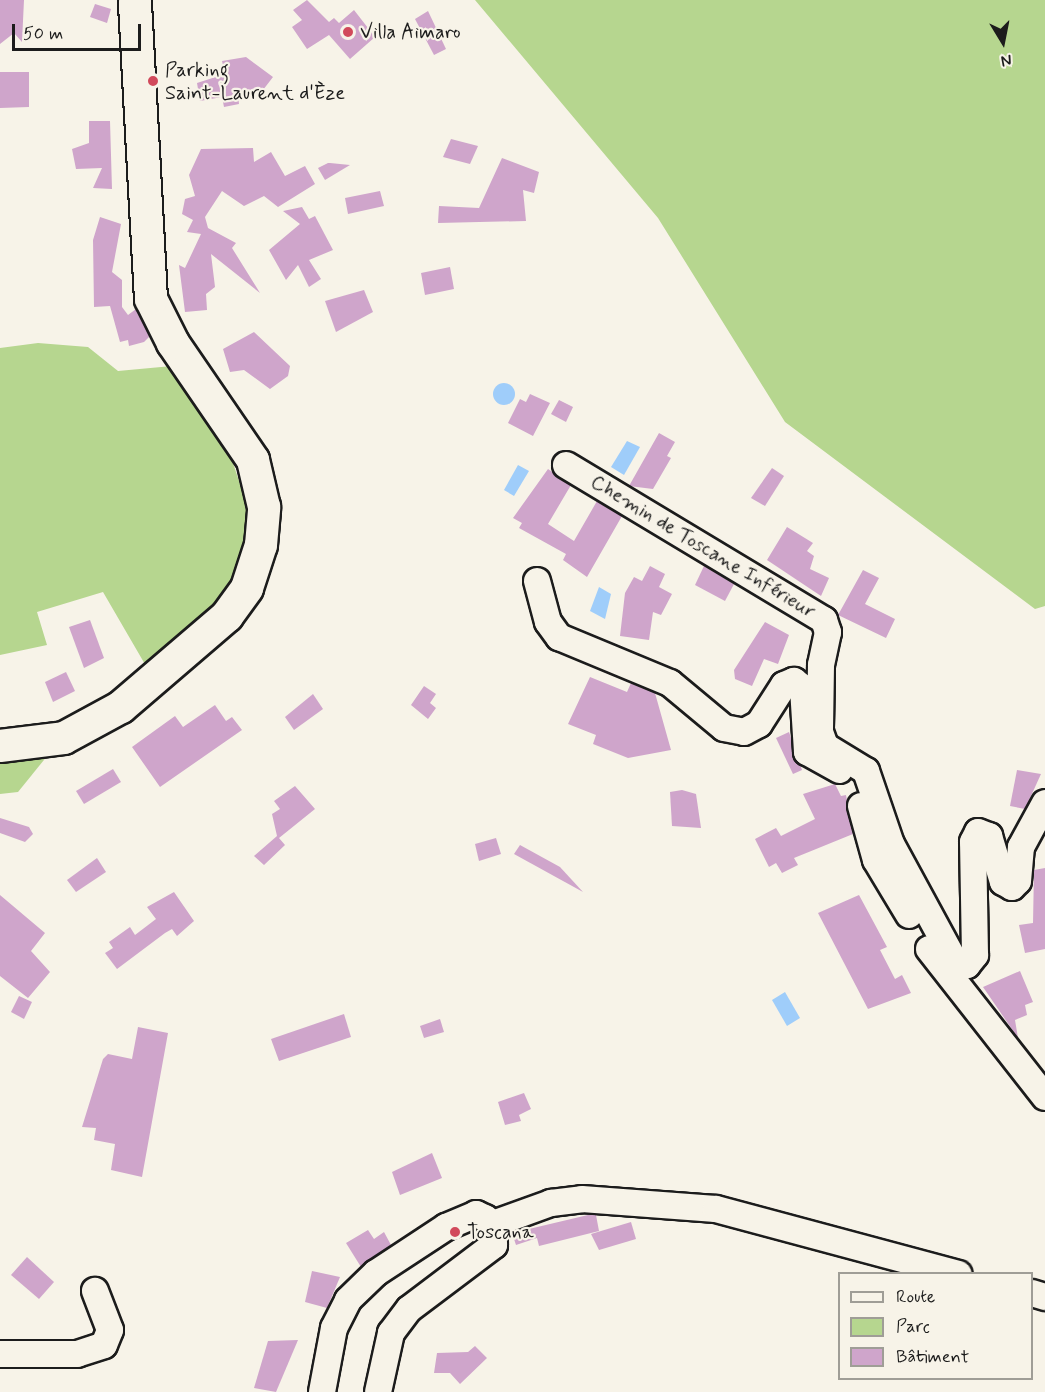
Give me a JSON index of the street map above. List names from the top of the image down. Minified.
{"streets":{"street":["Chemin de Toscane Inférieur"]},"places":["Villa Aimaro","Parking Saint-Laurent d'Èze","Toscana"],"legend":["Route","Parc","Bâtiment"],"scale_bar":"50 m","north":"bottom"}
